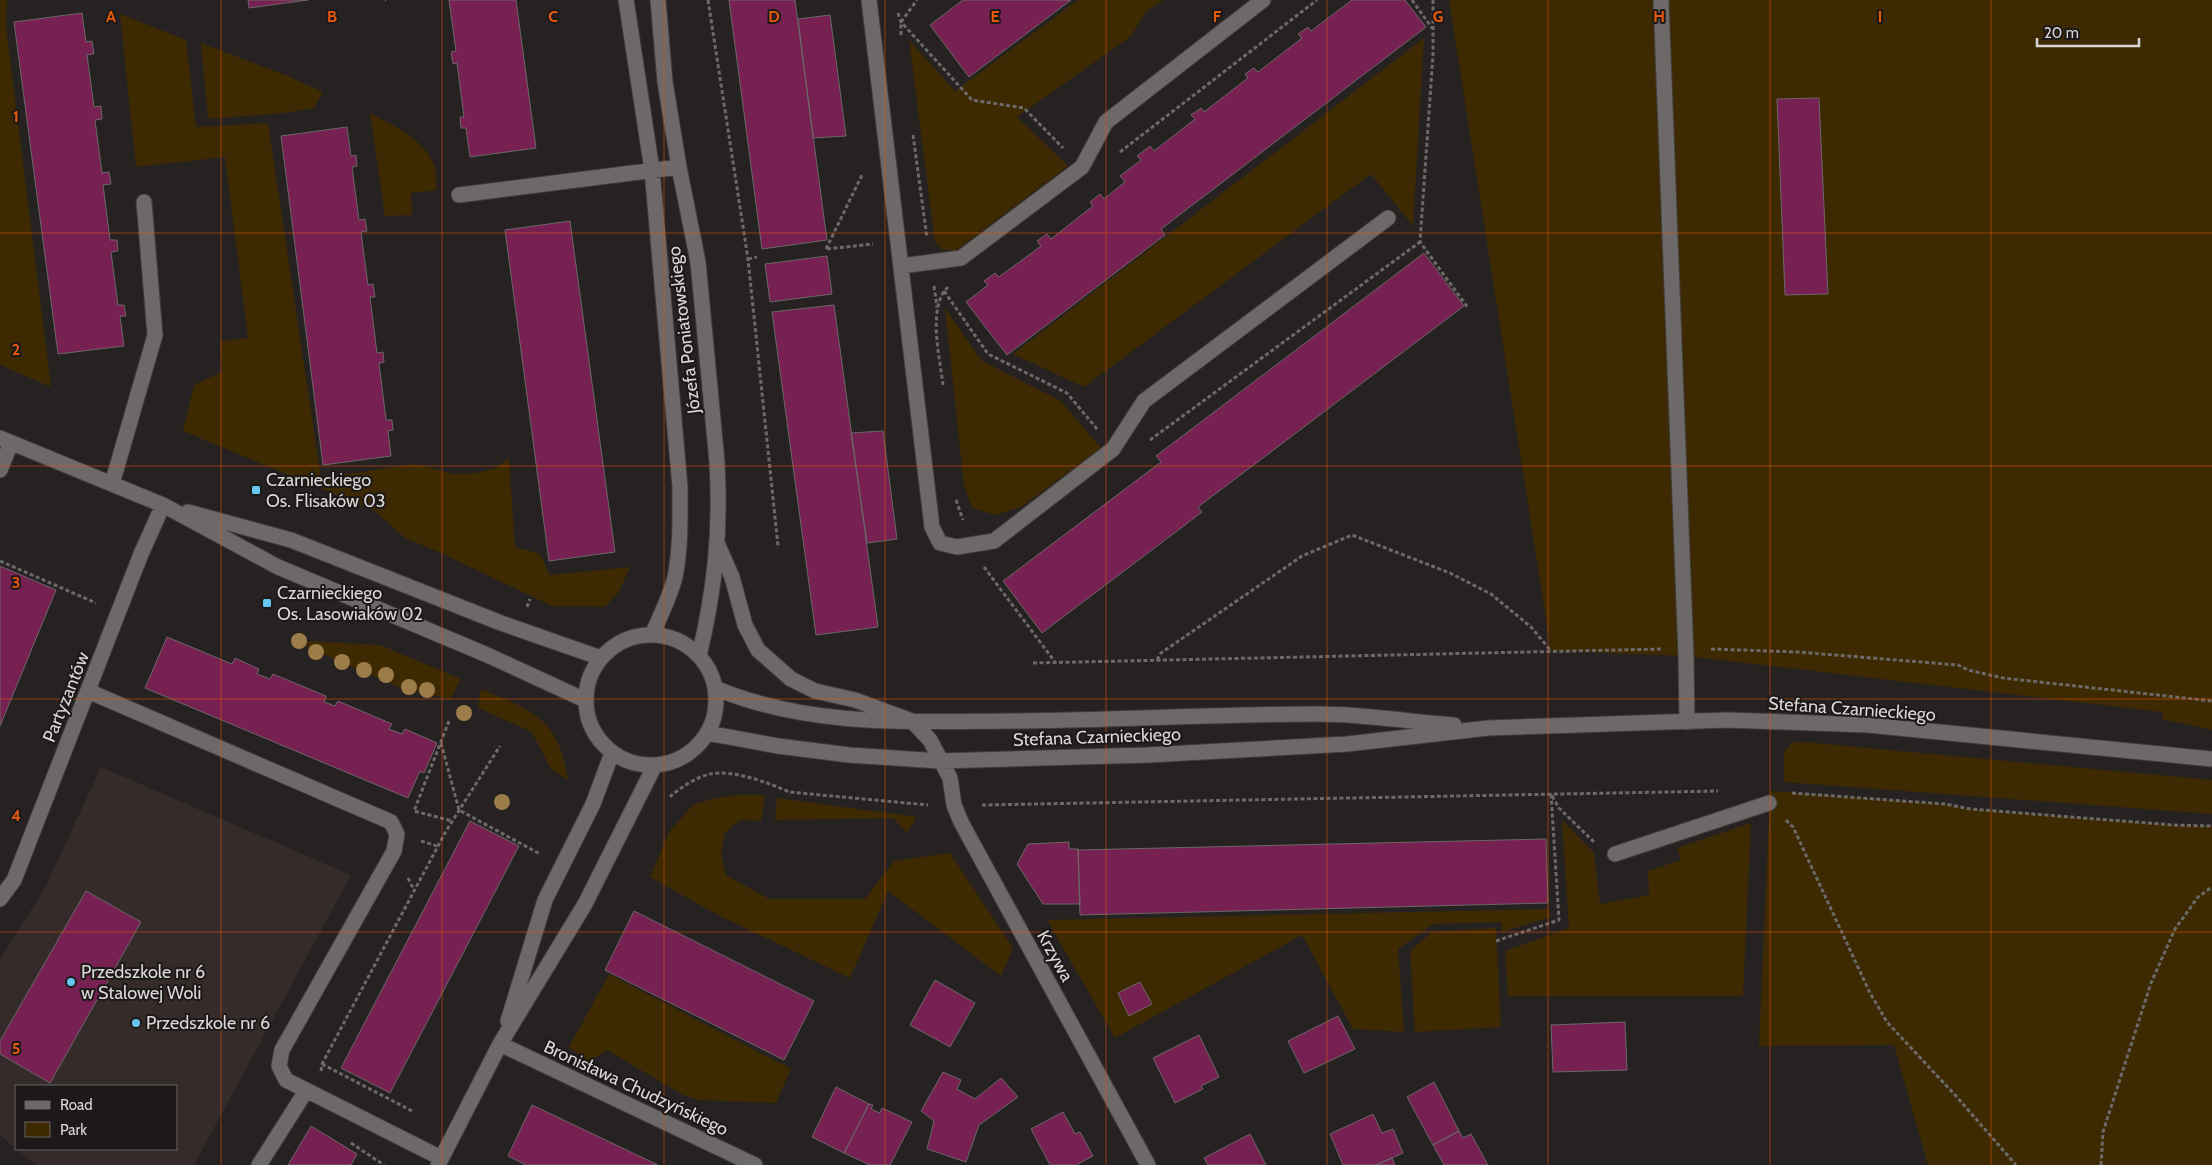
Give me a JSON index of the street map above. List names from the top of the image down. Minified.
{"streets":{"street":["Józefa Poniatowskiego","Partyzantów","Stefana Czarnieckiego","Krzywa","Bronisława Chudzyńskiego"]},"crossings":[["Józefa Poniatowskiego","Stefana Czarnieckiego"],["Stefana Czarnieckiego","Krzywa"]],"places":{"transit":["Czarnieckiego Os. Flisaków 03","Czarnieckiego Os. Lasowiaków 02"],"other":["Przedszkole nr 6 w Stalowej Woli","Przedszkole nr 6"]},"legend":["Road","Park"],"scale_bar":"20 m","grid":{"columns":["A","B","C","D","E","F","G","H","I"],"rows":["1","2","3","4","5"]}}
